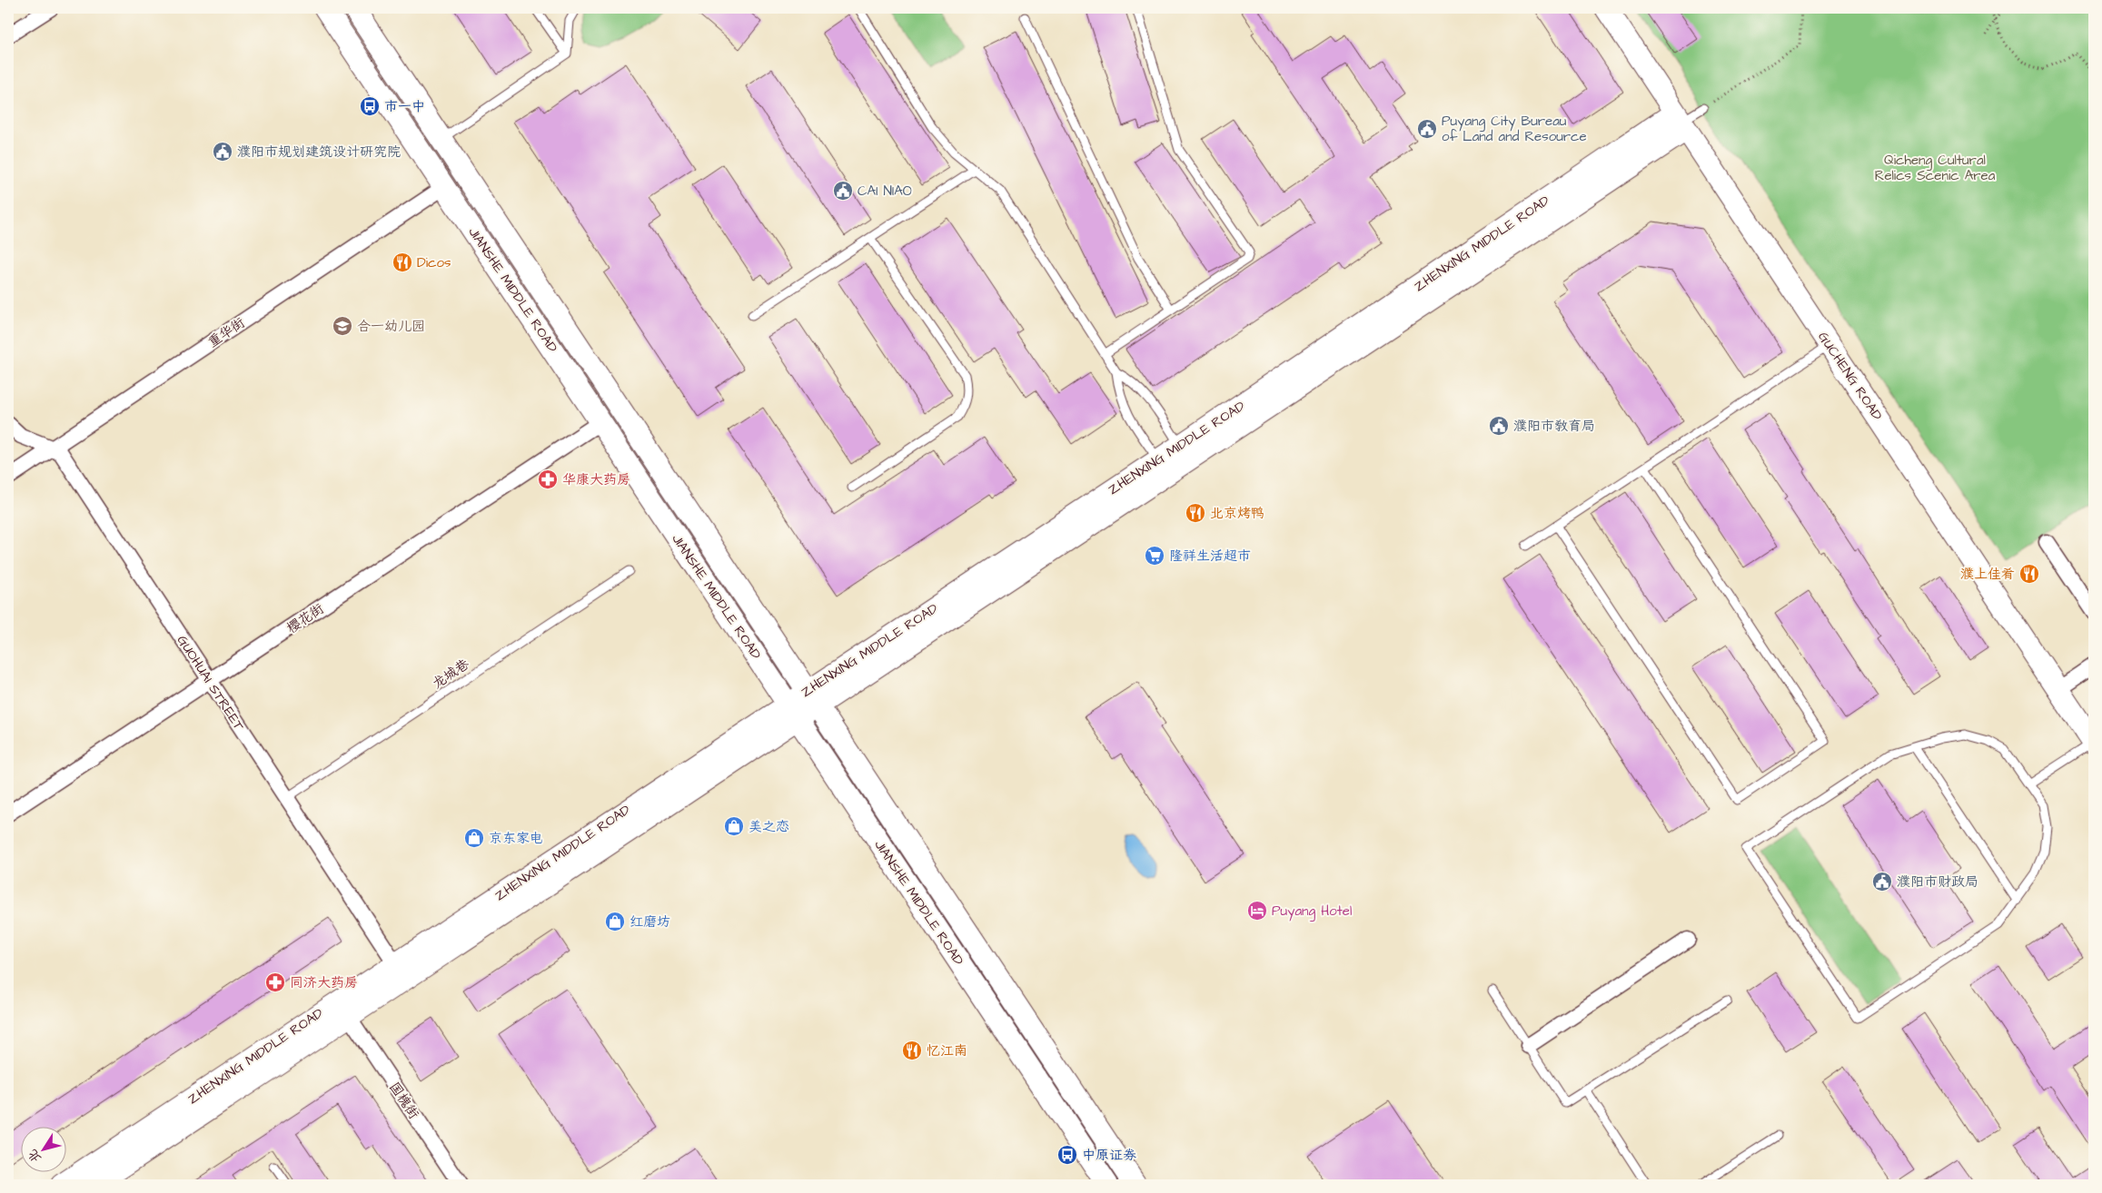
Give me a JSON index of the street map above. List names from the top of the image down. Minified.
{"streets":{"street":["ZHENXING MIDDLE ROAD","JIANSHE MIDDLE ROAD","重华街","GUCHENG ROAD","樱花街","GUOHUAI STREET","国槐街"],"lane":["龙城巷"]},"crossings":[["ZHENXING MIDDLE ROAD","JIANSHE MIDDLE ROAD"],["ZHENXING MIDDLE ROAD","GUCHENG ROAD"],["ZHENXING MIDDLE ROAD","GUOHUAI STREET"],["ZHENXING MIDDLE ROAD","国槐街"],["JIANSHE MIDDLE ROAD","重华街"],["JIANSHE MIDDLE ROAD","樱花街"],["重华街","GUOHUAI STREET"],["樱花街","GUOHUAI STREET"],["龙城巷","GUOHUAI STREET"]],"parks":["Qicheng Cultural Relics Scenic Area"],"places":{"bus stop":["市一中","中原证券"],"public building":["Puyang City Bureau of Land and Resource","濮阳市规划建筑设计研究院","CAI NIAO","濮阳市教育局","濮阳市财政局"],"restaurant":["Dicos","北京烤鸭","濮上佳肴","忆江南"],"school or university":["合一幼儿园"],"pharmacy":["华康大药房","同济大药房"],"supermarket":["隆祥生活超市"],"shop":["美之恋","京东家电","红磨坊"],"hotel":["Puyang Hotel"]},"north":"bottom left"}
